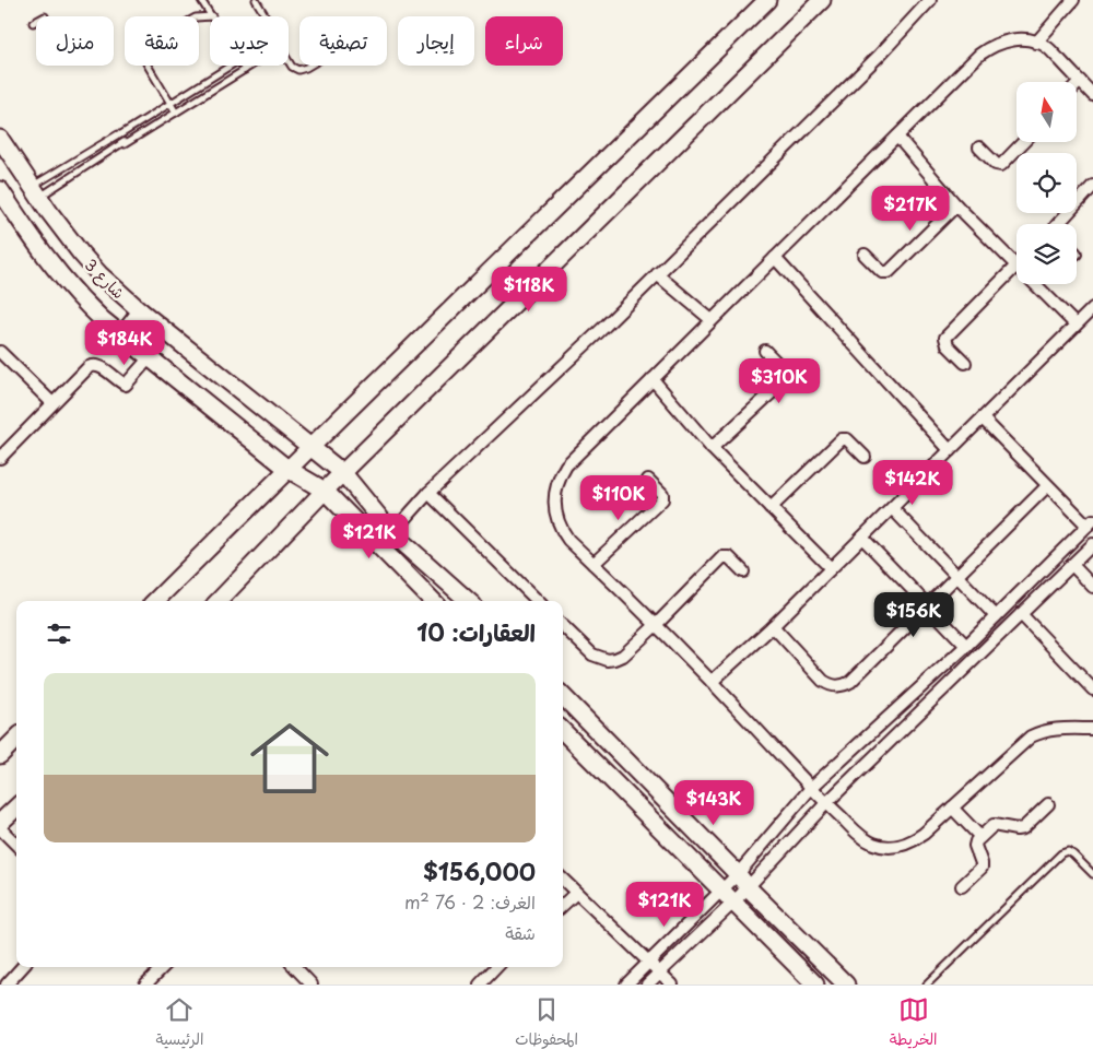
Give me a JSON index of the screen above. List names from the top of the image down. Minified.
{"streets":{"street":["شارع 3"]},"north":"top","page":{"chip":["شراء","إيجار","تصفية","جديد","شقة","منزل"],"price":["$217K","$118K","$184K","$310K","$142K","$110K","$121K","$156K","$143K","$121K"],"heading":"العقارات: 10","list":[{"name":"$156,000","note":"الغرف: 2 · 76 m² · شقة"}],"tabs":["الخريطة","المحفوظات","الرئيسية"]}}
